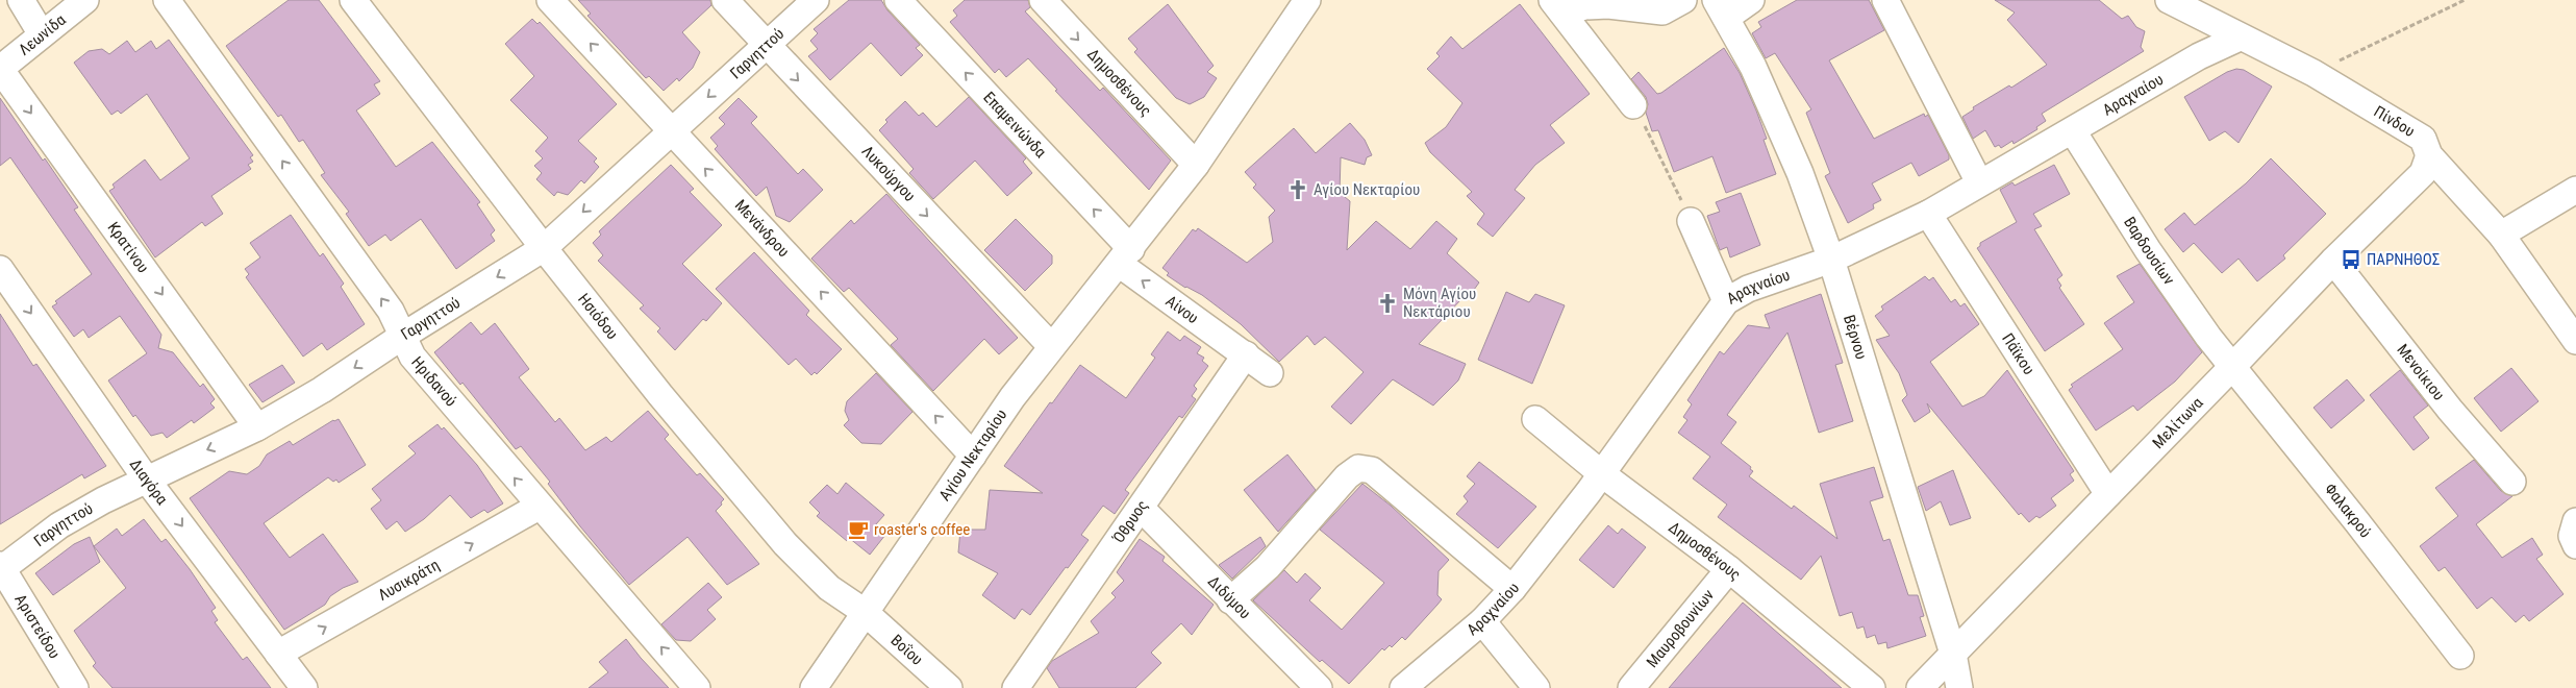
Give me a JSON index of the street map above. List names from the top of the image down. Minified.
{"streets":{"street":["Λεωνίδα","Γαργηττού","Δημοσθένους","Αραχναίου","Πίνδου","Επαμεινώνδα","Λυκούργου","Μενάνδρου","Κρατίνου","Βαρδουσίων","Αίνου","Ησιόδου","Βέρνου","Πάϊκου","Μενοίκιου","Ηριδανού","Μελίτωνα","Αγίου Νεκταρίου","Διαγόρα","Φαλακρού","Όθρυος","Λυσικράτη","Διδύμου","Αριστείδου","Μαυροβουνίων","Βοΐου"]},"crossings":[["Λεωνίδα","Κρατίνου"],["Γαργηττού","Λυκούργου"],["Γαργηττού","Μενάνδρου"],["Γαργηττού","Κρατίνου"],["Γαργηττού","Ησιόδου"],["Γαργηττού","Ηριδανού"],["Γαργηττού","Διαγόρα"],["Γαργηττού","Αριστείδου"],["Δημοσθένους","Αραχναίου"],["Δημοσθένους","Αγίου Νεκταρίου"],["Δημοσθένους","Μαυροβουνίων"],["Αραχναίου","Πίνδου"],["Αραχναίου","Βαρδουσίων"],["Αραχναίου","Βέρνου"],["Αραχναίου","Πάϊκου"],["Πίνδου","Μελίτωνα"],["Επαμεινώνδα","Αίνου"],["Επαμεινώνδα","Αγίου Νεκταρίου"],["Λυκούργου","Αγίου Νεκταρίου"],["Μενάνδρου","Αγίου Νεκταρίου"],["Βαρδουσίων","Μελίτωνα"],["Βαρδουσίων","Φαλακρού"],["Αίνου","Αγίου Νεκταρίου"],["Αίνου","Όθρυος"],["Ησιόδου","Αγίου Νεκταρίου"],["Ησιόδου","Βοΐου"],["Βέρνου","Μελίτωνα"],["Πάϊκου","Μελίτωνα"],["Μενοίκιου","Μελίτωνα"],["Ηριδανού","Λυσικράτη"],["Μελίτωνα","Φαλακρού"],["Αγίου Νεκταρίου","Βοΐου"],["Διαγόρα","Λυσικράτη"],["Όθρυος","Διδύμου"]],"one_way":["Γαργηττού","Επαμεινώνδα","Λυκούργου","Μενάνδρου","Κρατίνου","Αίνου","Ηριδανού","Διαγόρα","Λυσικράτη"],"places":{"church":["Αγίου Νεκταρίου","Μόνη Αγίου Νεκτάριου"],"bus stop":["ΠΑΡΝΗΘΟΣ"],"cafe":["roaster's coffee"]}}
